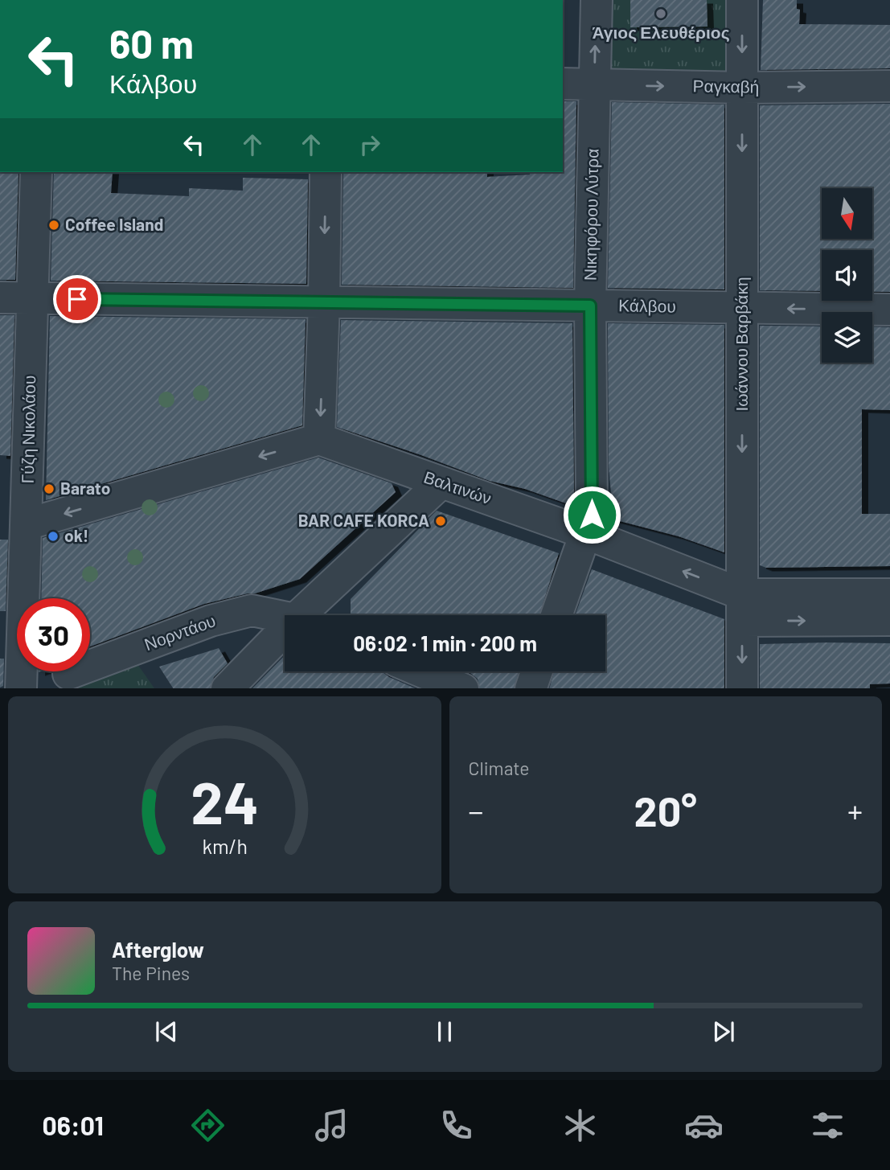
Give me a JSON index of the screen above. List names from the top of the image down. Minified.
{"streets":{"street":["Ραγκαβή","Νικηφόρου Λύτρα","Κάλβου","Ιωάννου Βαρβάκη","Γύζη Νικολάου","Βαλτινών","Νορντάου"]},"crossings":[["Ραγκαβή","Νικηφόρου Λύτρα"],["Ραγκαβή","Ιωάννου Βαρβάκη"],["Νικηφόρου Λύτρα","Κάλβου"],["Νικηφόρου Λύτρα","Βαλτινών"],["Κάλβου","Ιωάννου Βαρβάκη"],["Κάλβου","Γύζη Νικολάου"],["Ιωάννου Βαρβάκη","Βαλτινών"]],"one_way":["Ραγκαβή","Ιωάννου Βαρβάκη"],"places":["Άγιος Ελευθέριος","Coffee Island","Barato","BAR CAFE KORCA","ok!"],"north":"bottom","page":{"turn":["60 m","Κάλβου"],"limit":"30","trip":"06:02 · 1 min · 200 m","tile":"Climate","heat":["−","20°","+"],"song":["Afterglow","The Pines"],"tabs":"06:01","gauge":["24","km/h"]}}
